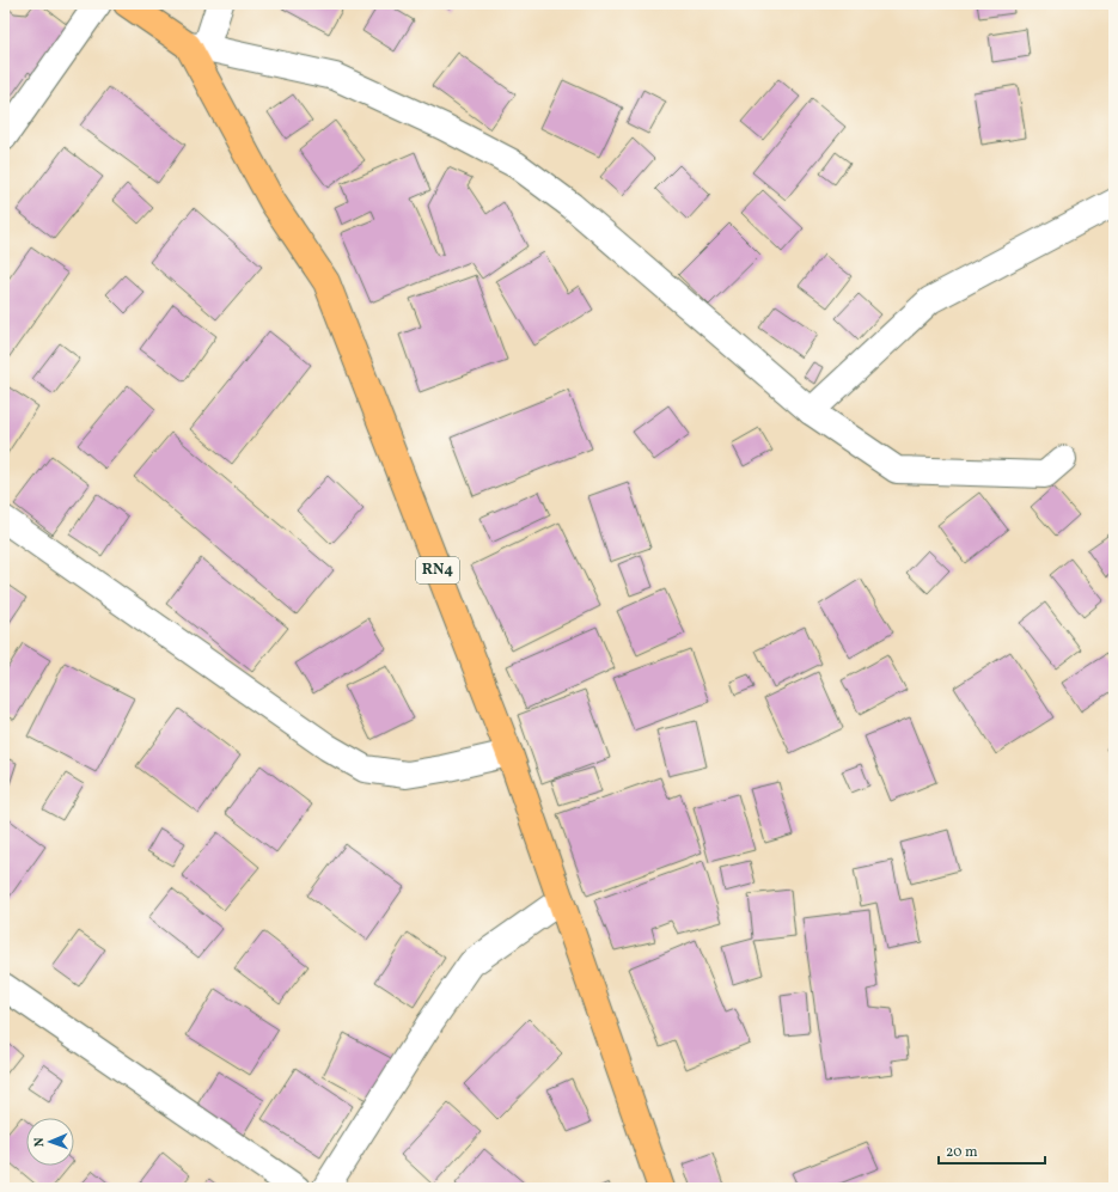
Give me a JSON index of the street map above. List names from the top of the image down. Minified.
{"streets":{"highway":["RN4"]},"scale_bar":"20 m","north":"left"}
